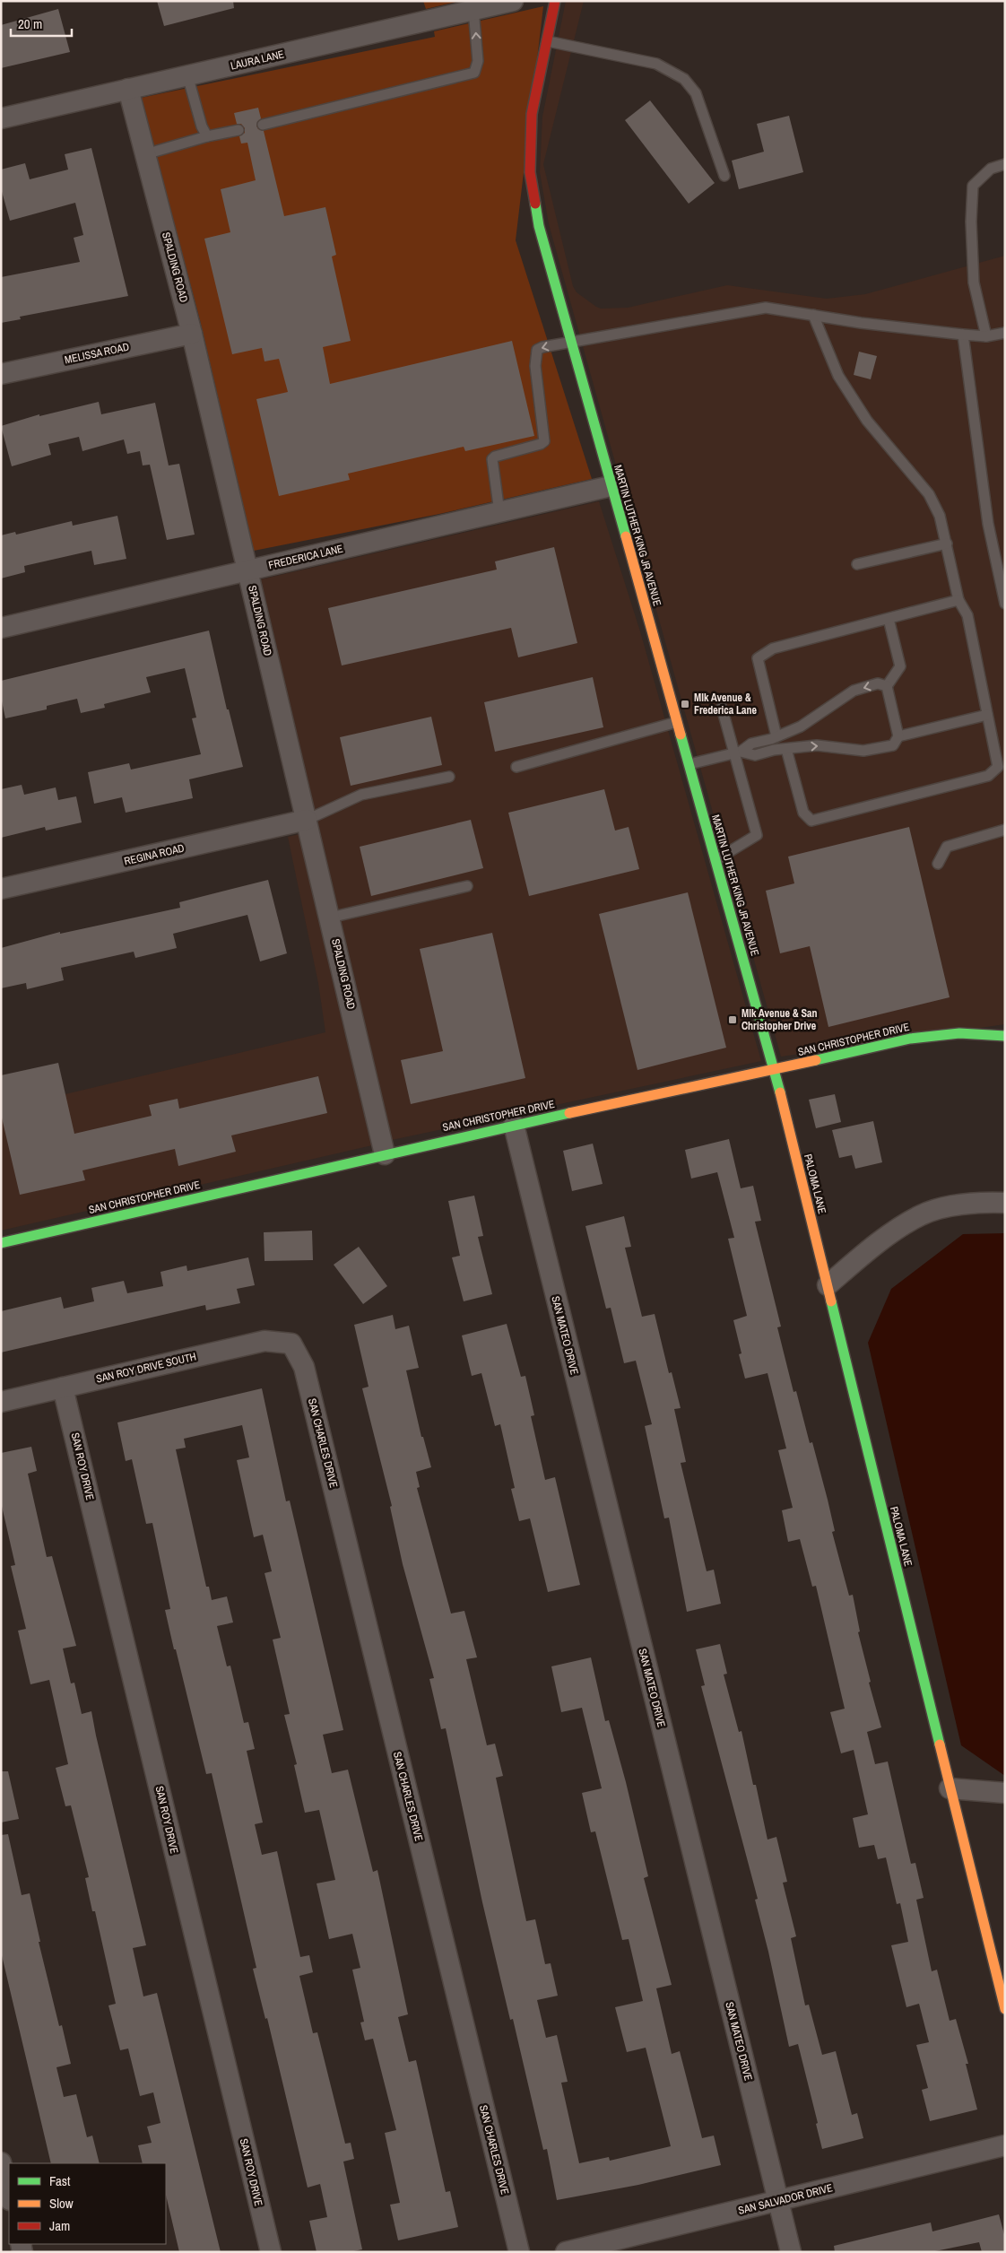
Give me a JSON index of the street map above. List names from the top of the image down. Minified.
{"streets":{"street":["LAURA LANE","SPALDING ROAD","MELISSA ROAD","MARTIN LUTHER KING JR AVENUE","FREDERICA LANE","REGINA ROAD","SAN CHRISTOPHER DRIVE","PALOMA LANE","SAN MATEO DRIVE","SAN ROY DRIVE SOUTH","SAN CHARLES DRIVE","SAN ROY DRIVE","SAN SALVADOR DRIVE"]},"crossings":[["LAURA LANE","SPALDING ROAD"],["SPALDING ROAD","MELISSA ROAD"],["SPALDING ROAD","FREDERICA LANE"],["SPALDING ROAD","REGINA ROAD"],["SPALDING ROAD","SAN CHRISTOPHER DRIVE"],["MARTIN LUTHER KING JR AVENUE","FREDERICA LANE"],["MARTIN LUTHER KING JR AVENUE","SAN CHRISTOPHER DRIVE"],["MARTIN LUTHER KING JR AVENUE","PALOMA LANE"],["SAN CHRISTOPHER DRIVE","PALOMA LANE"],["SAN CHRISTOPHER DRIVE","SAN MATEO DRIVE"],["SAN MATEO DRIVE","SAN SALVADOR DRIVE"],["SAN ROY DRIVE SOUTH","SAN CHARLES DRIVE"],["SAN ROY DRIVE SOUTH","SAN ROY DRIVE"]],"places":{"transit":["Mlk Avenue & Frederica Lane","Mlk Avenue & San Christopher Drive"]},"legend":["Fast","Slow","Jam"],"scale_bar":"20 m"}
